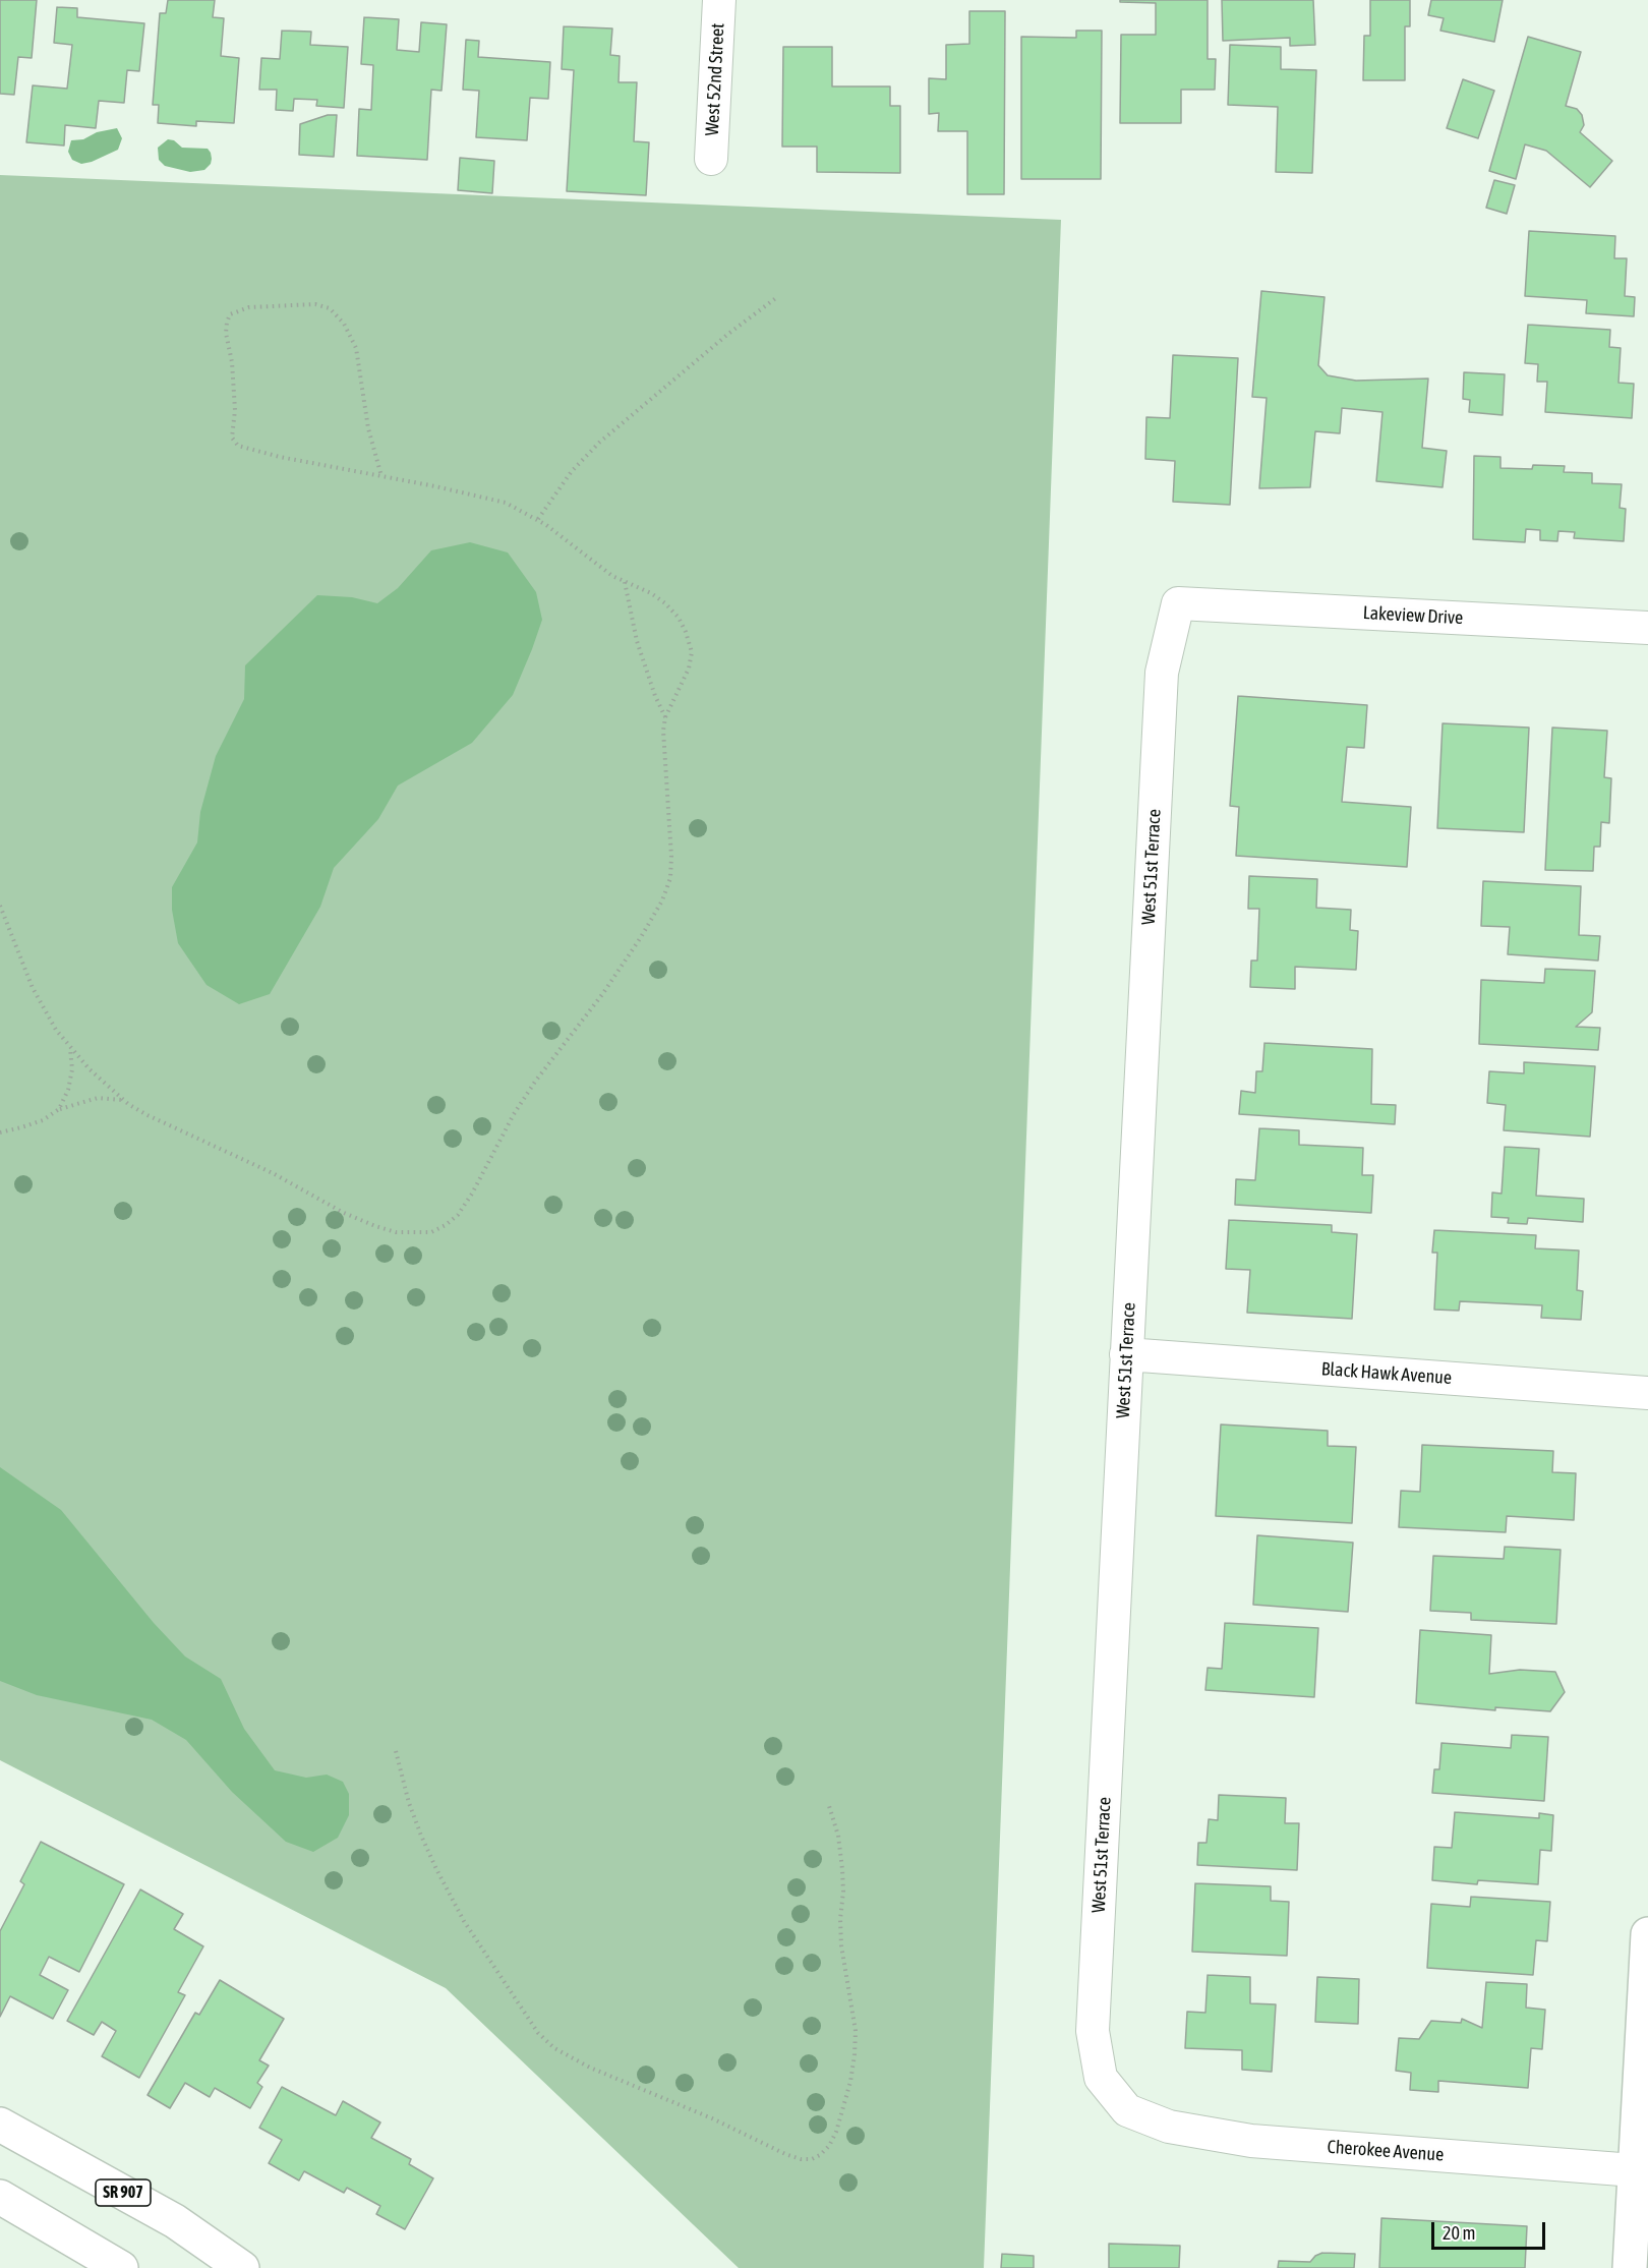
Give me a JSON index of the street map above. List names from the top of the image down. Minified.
{"streets":{"main road":["SR 907"],"street":["West 52nd Street","Lakeview Drive","West 51st Terrace","Black Hawk Avenue","Cherokee Avenue"]},"crossings":[["Lakeview Drive","West 51st Terrace"],["West 51st Terrace","Black Hawk Avenue"],["West 51st Terrace","Cherokee Avenue"]],"scale_bar":"20 m"}
